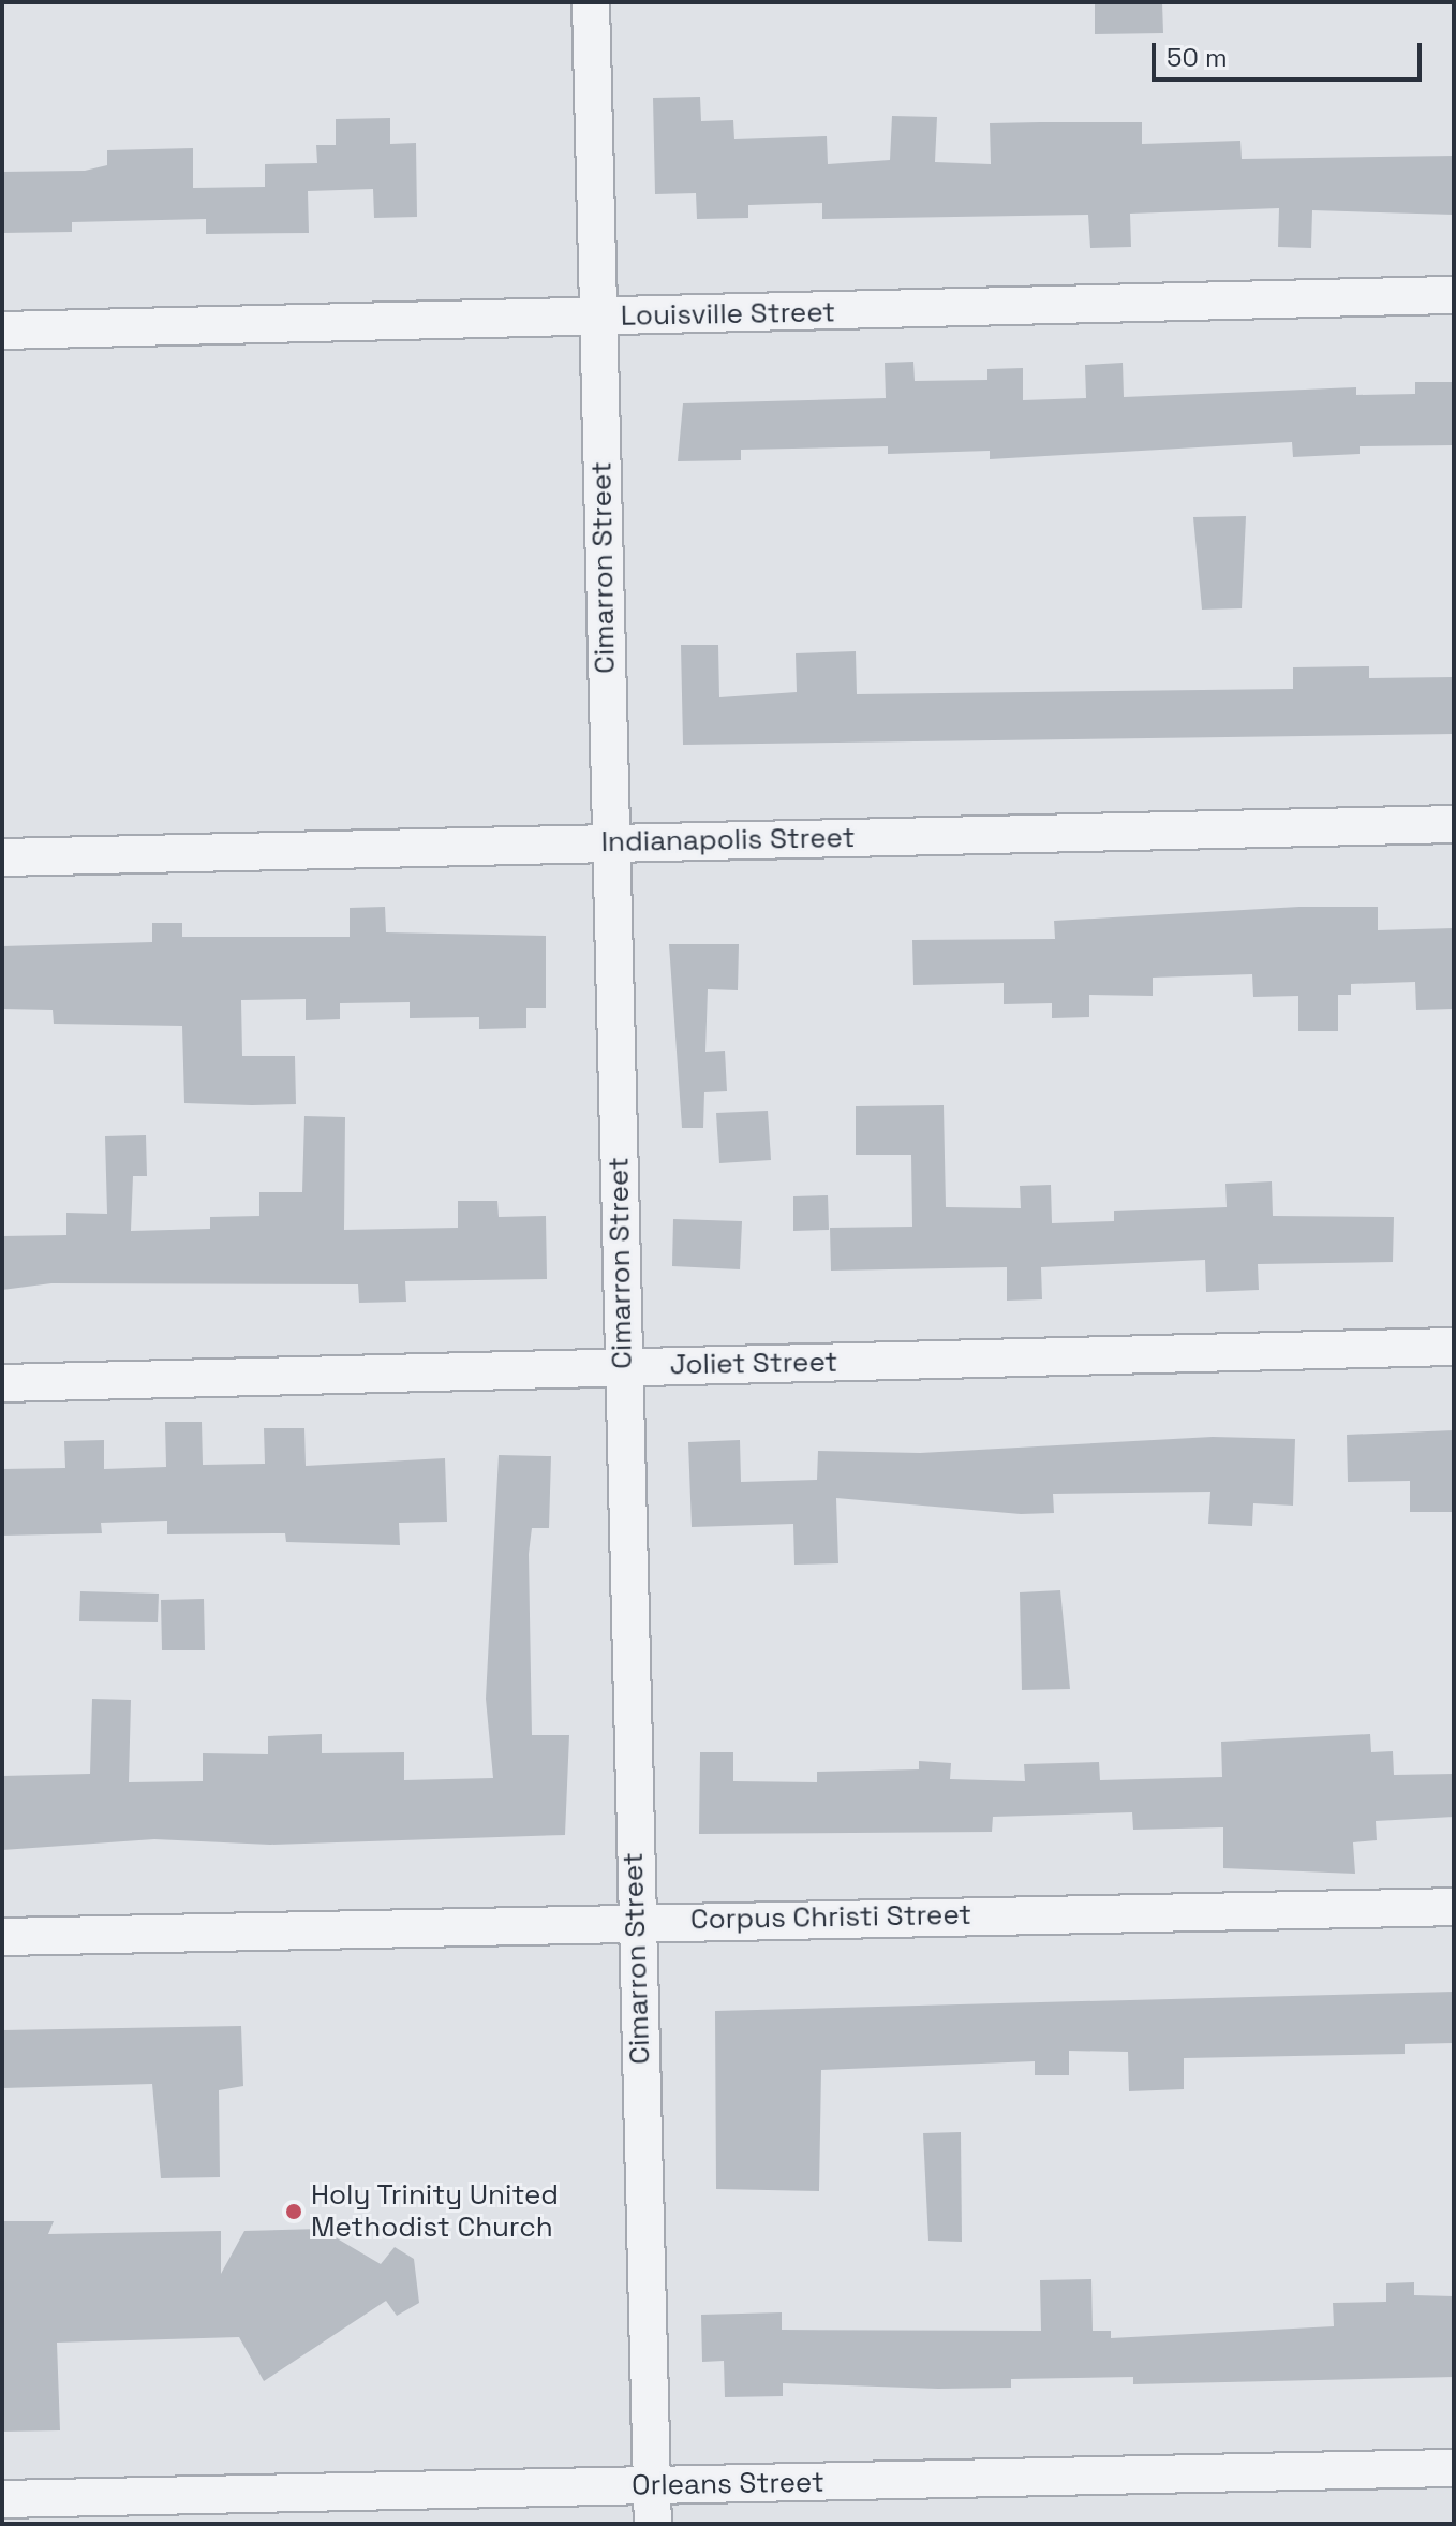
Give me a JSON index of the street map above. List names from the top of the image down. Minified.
{"streets":{"street":["Louisville Street","Cimarron Street","Indianapolis Street","Joliet Street","Corpus Christi Street","Orleans Street"]},"crossings":[["Louisville Street","Cimarron Street"],["Cimarron Street","Indianapolis Street"],["Cimarron Street","Joliet Street"],["Cimarron Street","Corpus Christi Street"],["Cimarron Street","Orleans Street"]],"places":["Holy Trinity United Methodist Church"],"scale_bar":"50 m"}
